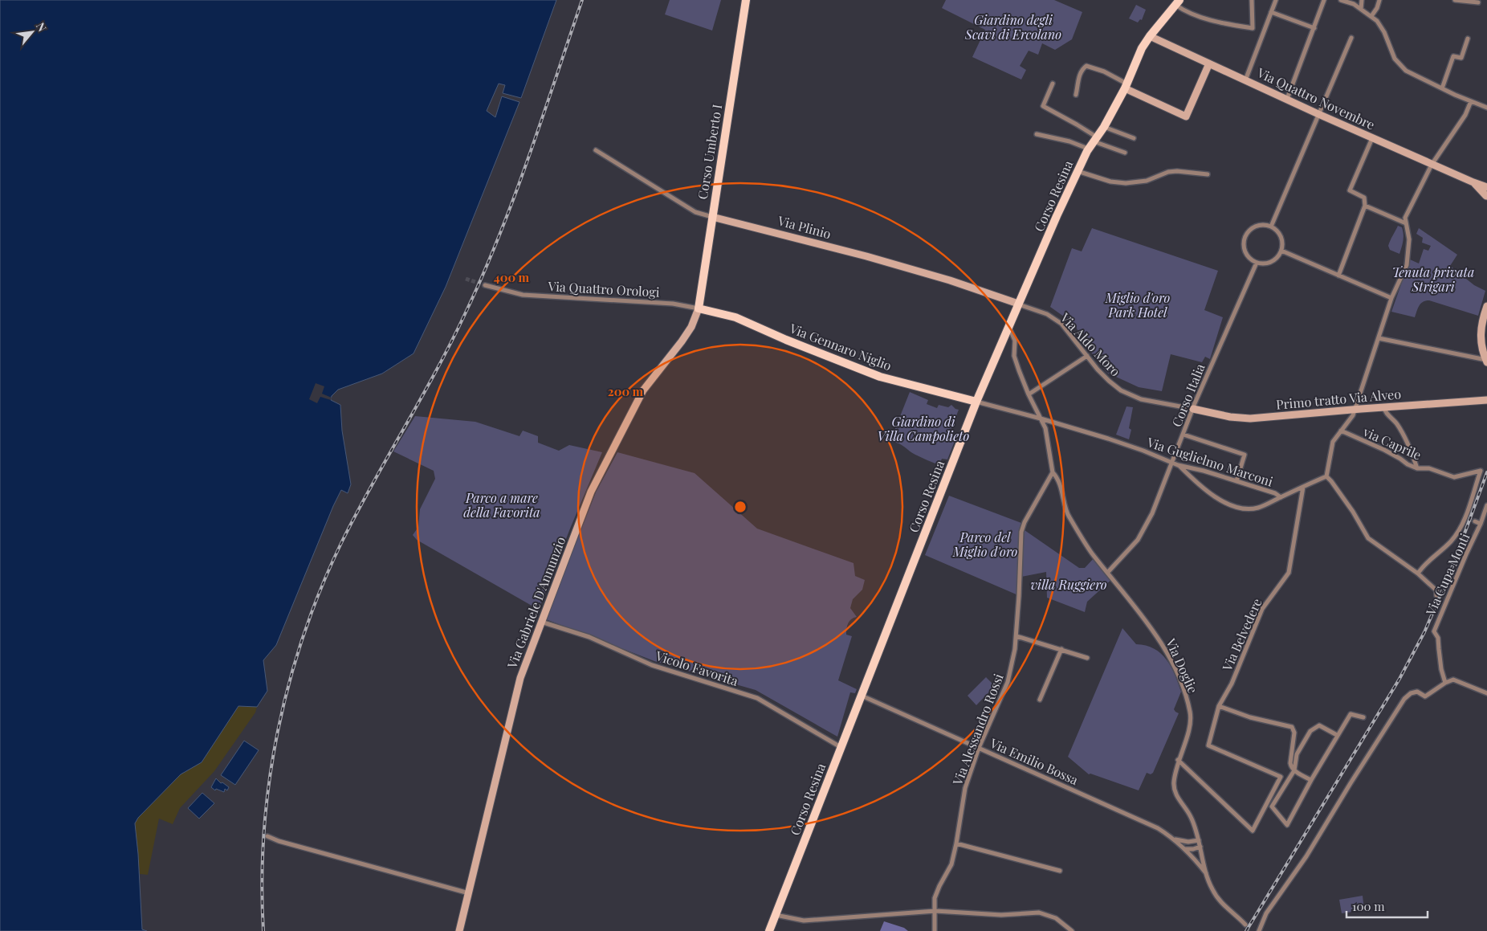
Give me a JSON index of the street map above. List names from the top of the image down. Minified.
{"streets":{"main road":["Corso Umberto I","Corso Resina","Via Gennaro Niglio"],"street":["Via Quattro Novembre","Via Plinio","Via Quattro Orologi","Via Aldo Moro","Corso Italia","Primo tratto Via Alveo","via Caprile","Via Guglielmo Marconi","Via Cupa Monti","Via Gabriele D'Annunzio","Via Belvedere","Via Doglie","Vicolo Favorita","Via Alessandro Rossi","Via Emilio Bossa"]},"crossings":[["Via Quattro Novembre","Corso Resina"],["Corso Umberto I","Via Plinio"],["Corso Umberto I","Via Quattro Orologi"],["Corso Umberto I","Via Gennaro Niglio"],["Corso Umberto I","Via Gabriele D'Annunzio"],["Corso Resina","Via Plinio"],["Corso Resina","Via Aldo Moro"],["Corso Resina","Via Gennaro Niglio"],["Corso Resina","Via Guglielmo Marconi"],["Corso Resina","Vicolo Favorita"],["Corso Resina","Via Emilio Bossa"],["Via Plinio","Via Aldo Moro"],["Via Quattro Orologi","Via Gennaro Niglio"],["Via Quattro Orologi","Via Gabriele D'Annunzio"],["Via Aldo Moro","Corso Italia"],["Via Aldo Moro","Primo tratto Via Alveo"],["Via Gennaro Niglio","Via Guglielmo Marconi"],["Via Gennaro Niglio","Via Gabriele D'Annunzio"],["Corso Italia","Primo tratto Via Alveo"],["Corso Italia","Via Guglielmo Marconi"],["Corso Italia","Via Doglie"],["Via Guglielmo Marconi","Via Belvedere"],["Via Gabriele D'Annunzio","Vicolo Favorita"],["Via Belvedere","Via Doglie"],["Via Doglie","Via Alessandro Rossi"],["Via Doglie","Via Emilio Bossa"],["Via Alessandro Rossi","Via Emilio Bossa"]],"parks":["Giardino degli Scavi di Ercolano","Tenuta privata Strigari","Miglio d'oro Park Hotel","Giardino di Villa Campolieto","Parco a mare della Favorita","Parco del Miglio d'oro","villa Ruggiero"],"scale_bar":"100 m","north":"top right","rings":["400 m","200 m"]}
